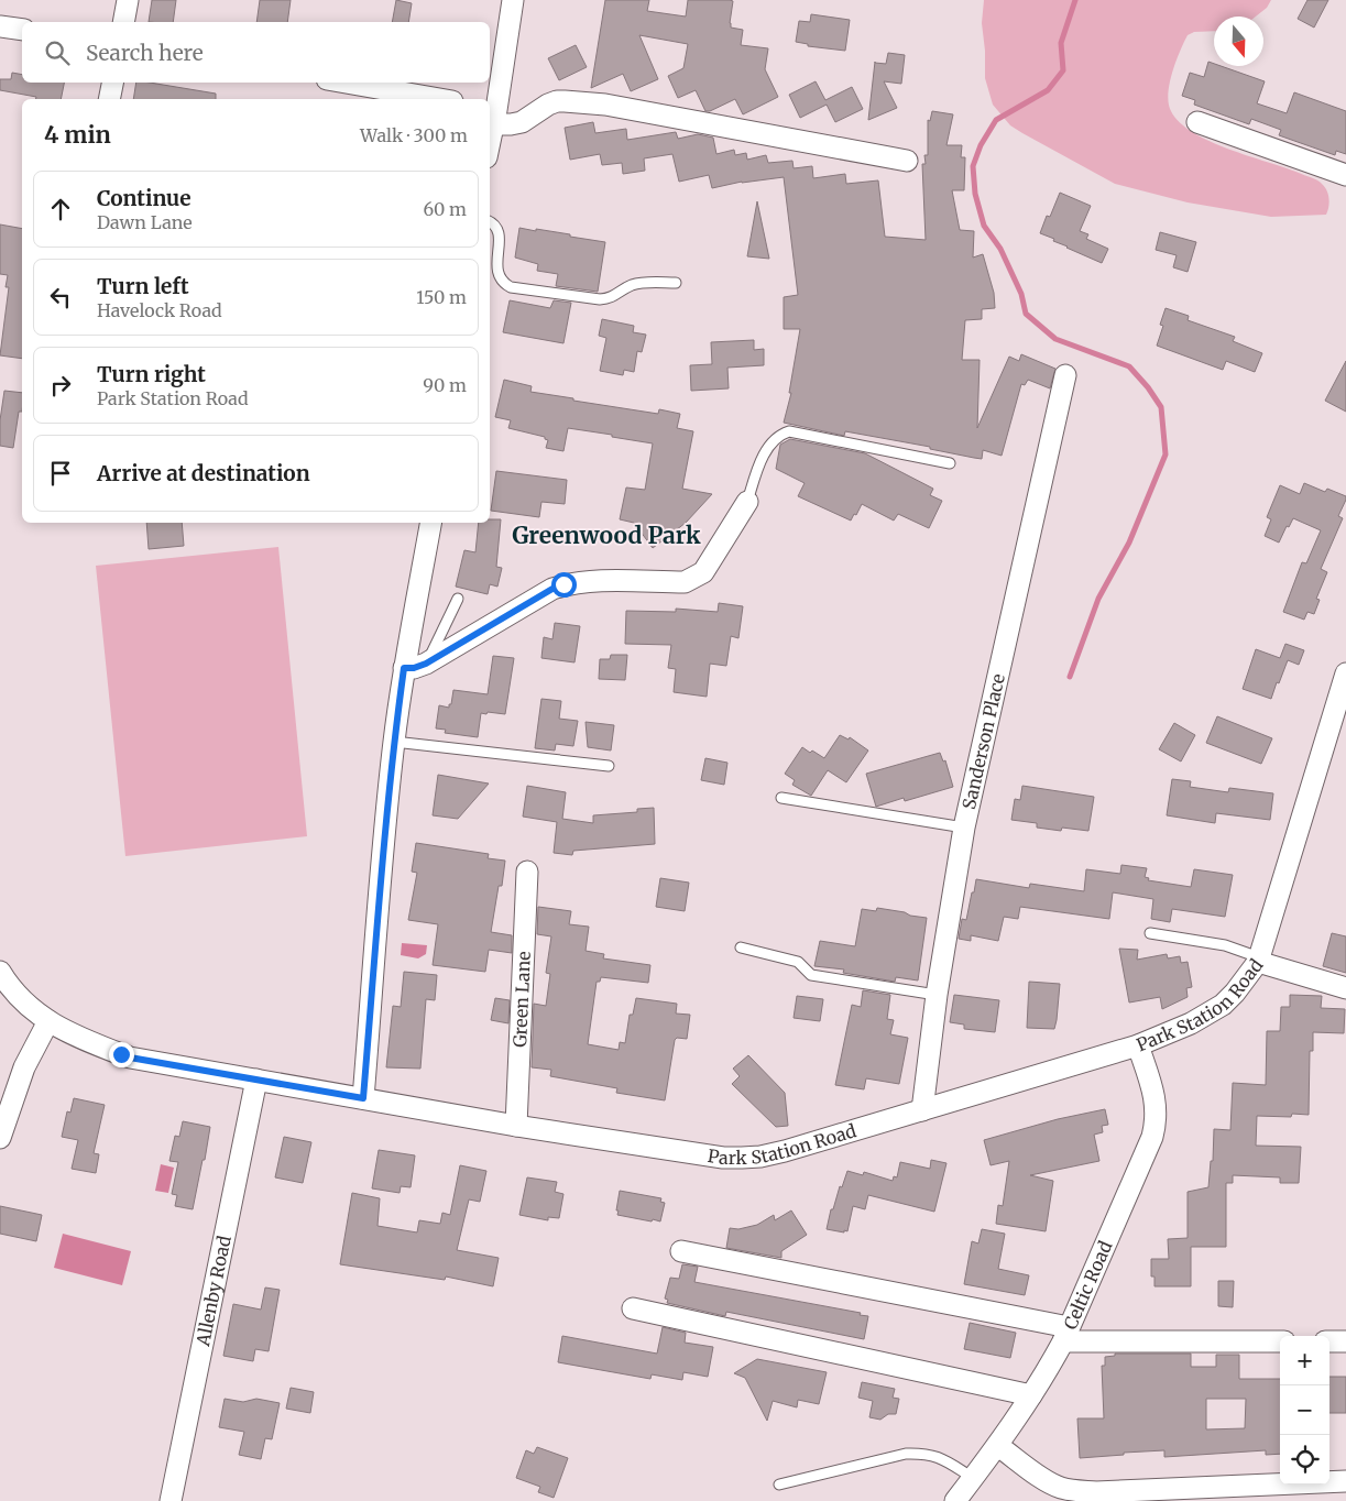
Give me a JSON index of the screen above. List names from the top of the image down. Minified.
{"streets":{"street":["Sanderson Place","Green Lane","Park Station Road","Celtic Road","Allenby Road"]},"crossings":[["Sanderson Place","Park Station Road"],["Green Lane","Park Station Road"],["Park Station Road","Celtic Road"],["Park Station Road","Allenby Road"]],"districts":["Greenwood Park"],"north":"bottom","page":{"search":"Search here","heading":["4 min","Walk · 300 m"],"list":[["Continue","Dawn Lane","60 m"],["Turn left","Havelock Road","150 m"],["Turn right","Park Station Road","90 m"],"Arrive at destination"],"map_buttons":["+","−"]}}
